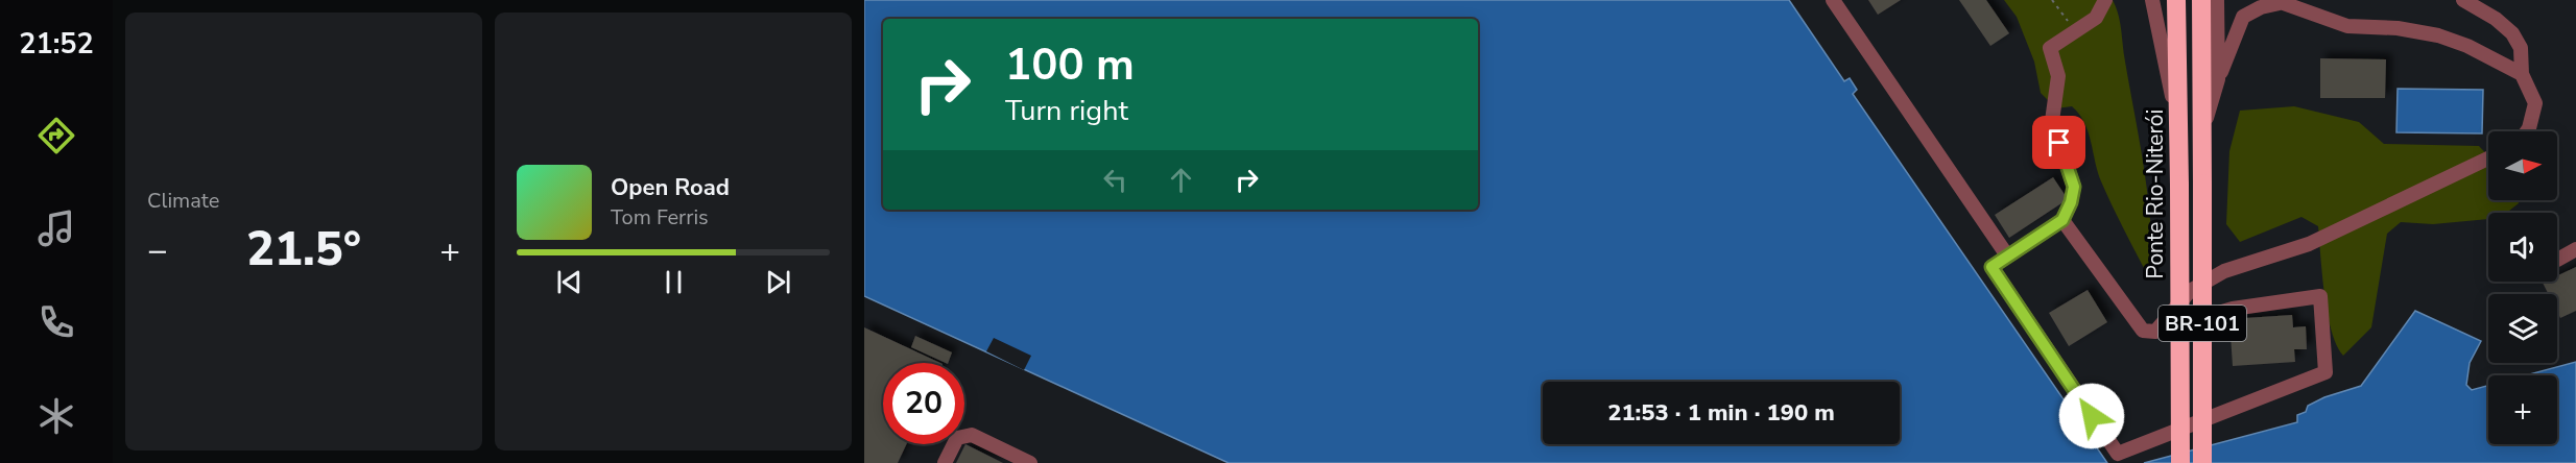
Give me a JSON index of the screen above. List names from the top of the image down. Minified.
{"streets":{"highway":["Ponte Rio-Niterói","BR-101"]},"north":"right","page":{"tabs":"21:52","tile":"Climate","turn":["100 m","Turn right"],"map_buttons":"+","song":["Open Road","Tom Ferris"],"heat":["−","21.5°","+"],"limit":"20","trip":"21:53 · 1 min · 190 m"}}
